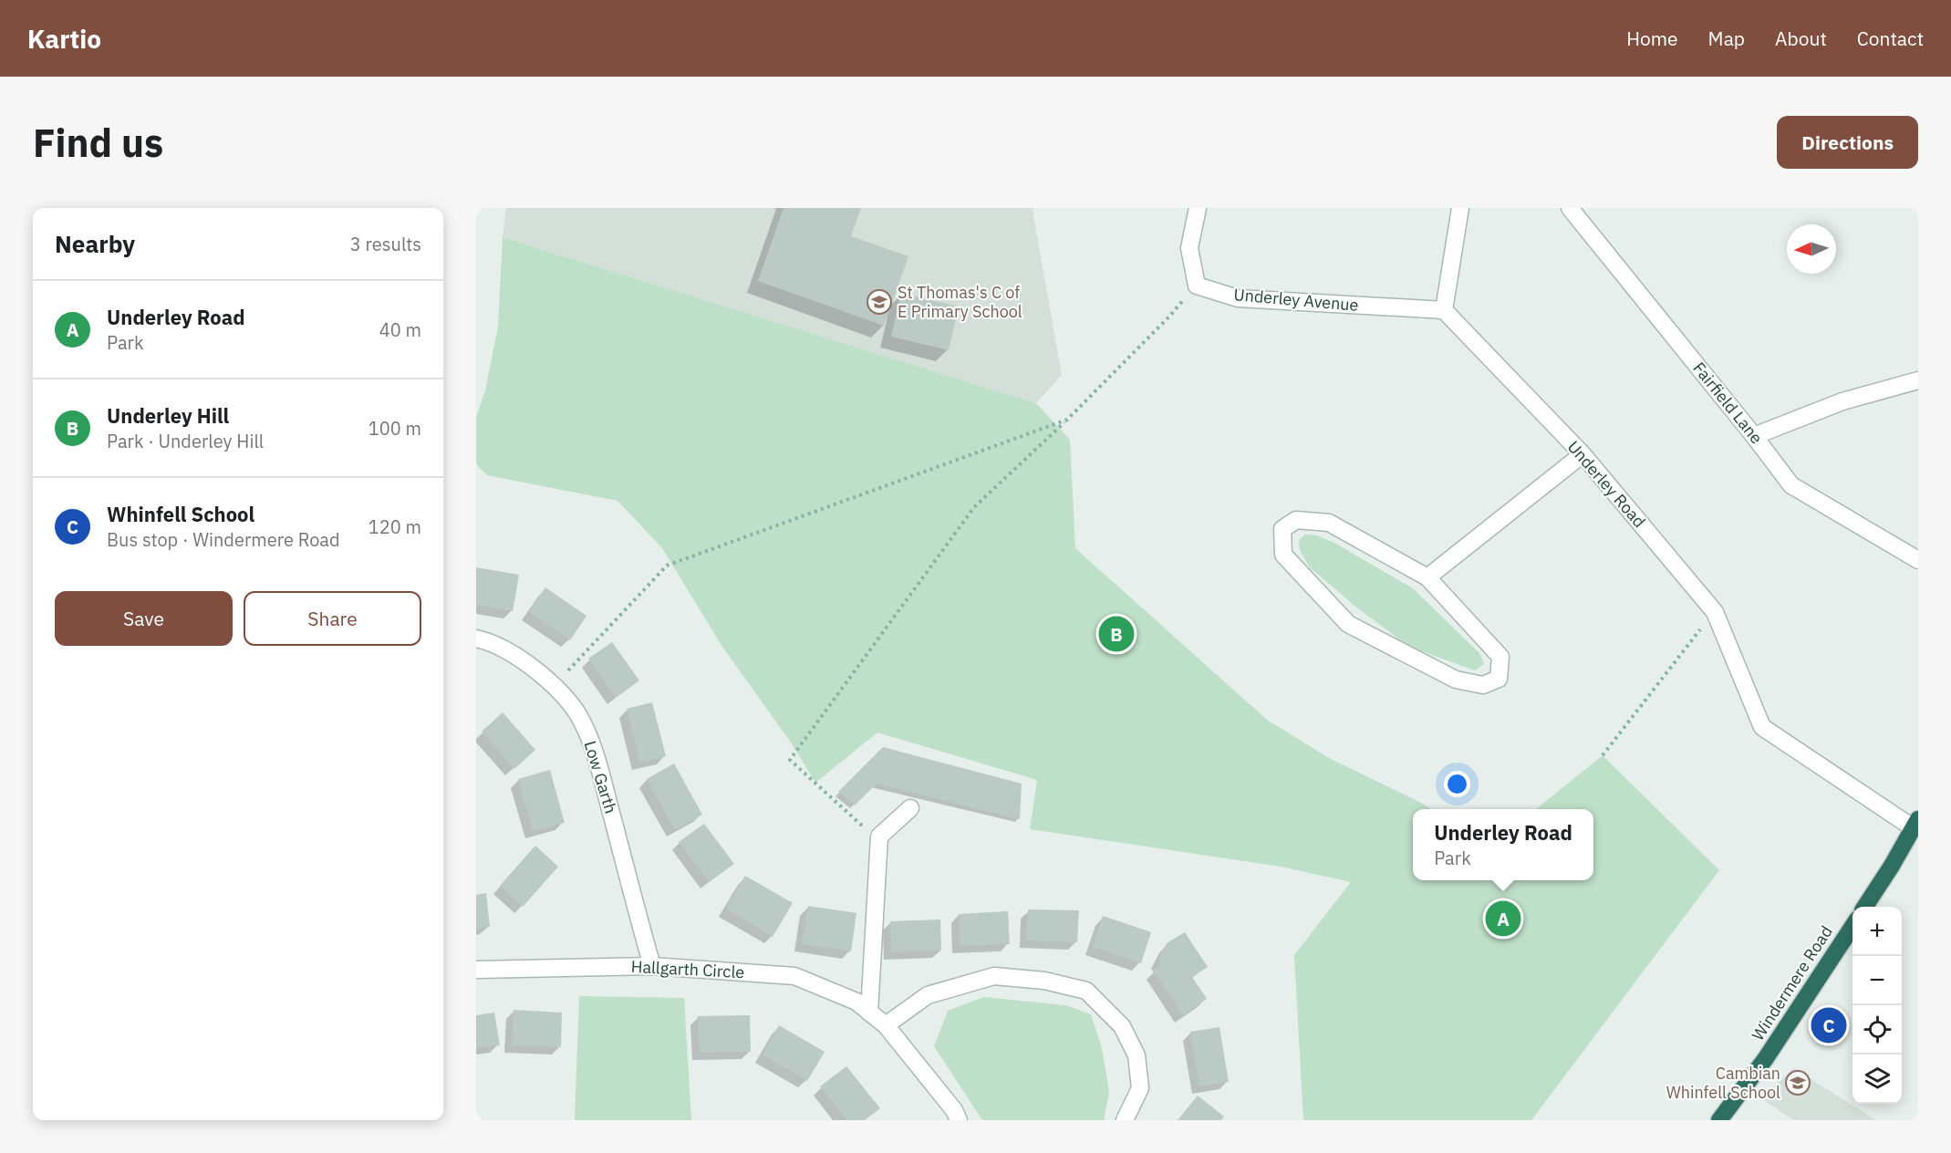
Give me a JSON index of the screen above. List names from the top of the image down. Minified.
{"streets":{"highway":["Windermere Road"],"street":["Underley Avenue","Fairfield Lane","Underley Road","Low Garth","Hallgarth Circle"]},"crossings":[["Underley Avenue","Underley Road"],["Low Garth","Hallgarth Circle"]],"places":{"school or university":["St Thomas's C of E Primary School","Cambian Whinfell School"]},"north":"left","page":{"header":"Kartio","nav":["Home","Map","About","Contact"],"buttons":["Directions",["Save","Share"]],"title":"Find us","heading":["Nearby","3 results"],"list":[{"mark":"A","name":"Underley Road","note":"Park","value":"40 m"},{"mark":"B","name":"Underley Hill","note":"Park · Underley Hill","value":"100 m"},{"mark":"C","name":"Whinfell School","note":"Bus stop · Windermere Road","value":"120 m"}],"pins":["B","A","C"],"popup":["Underley Road","Park"],"map_buttons":["+","−"]}}
